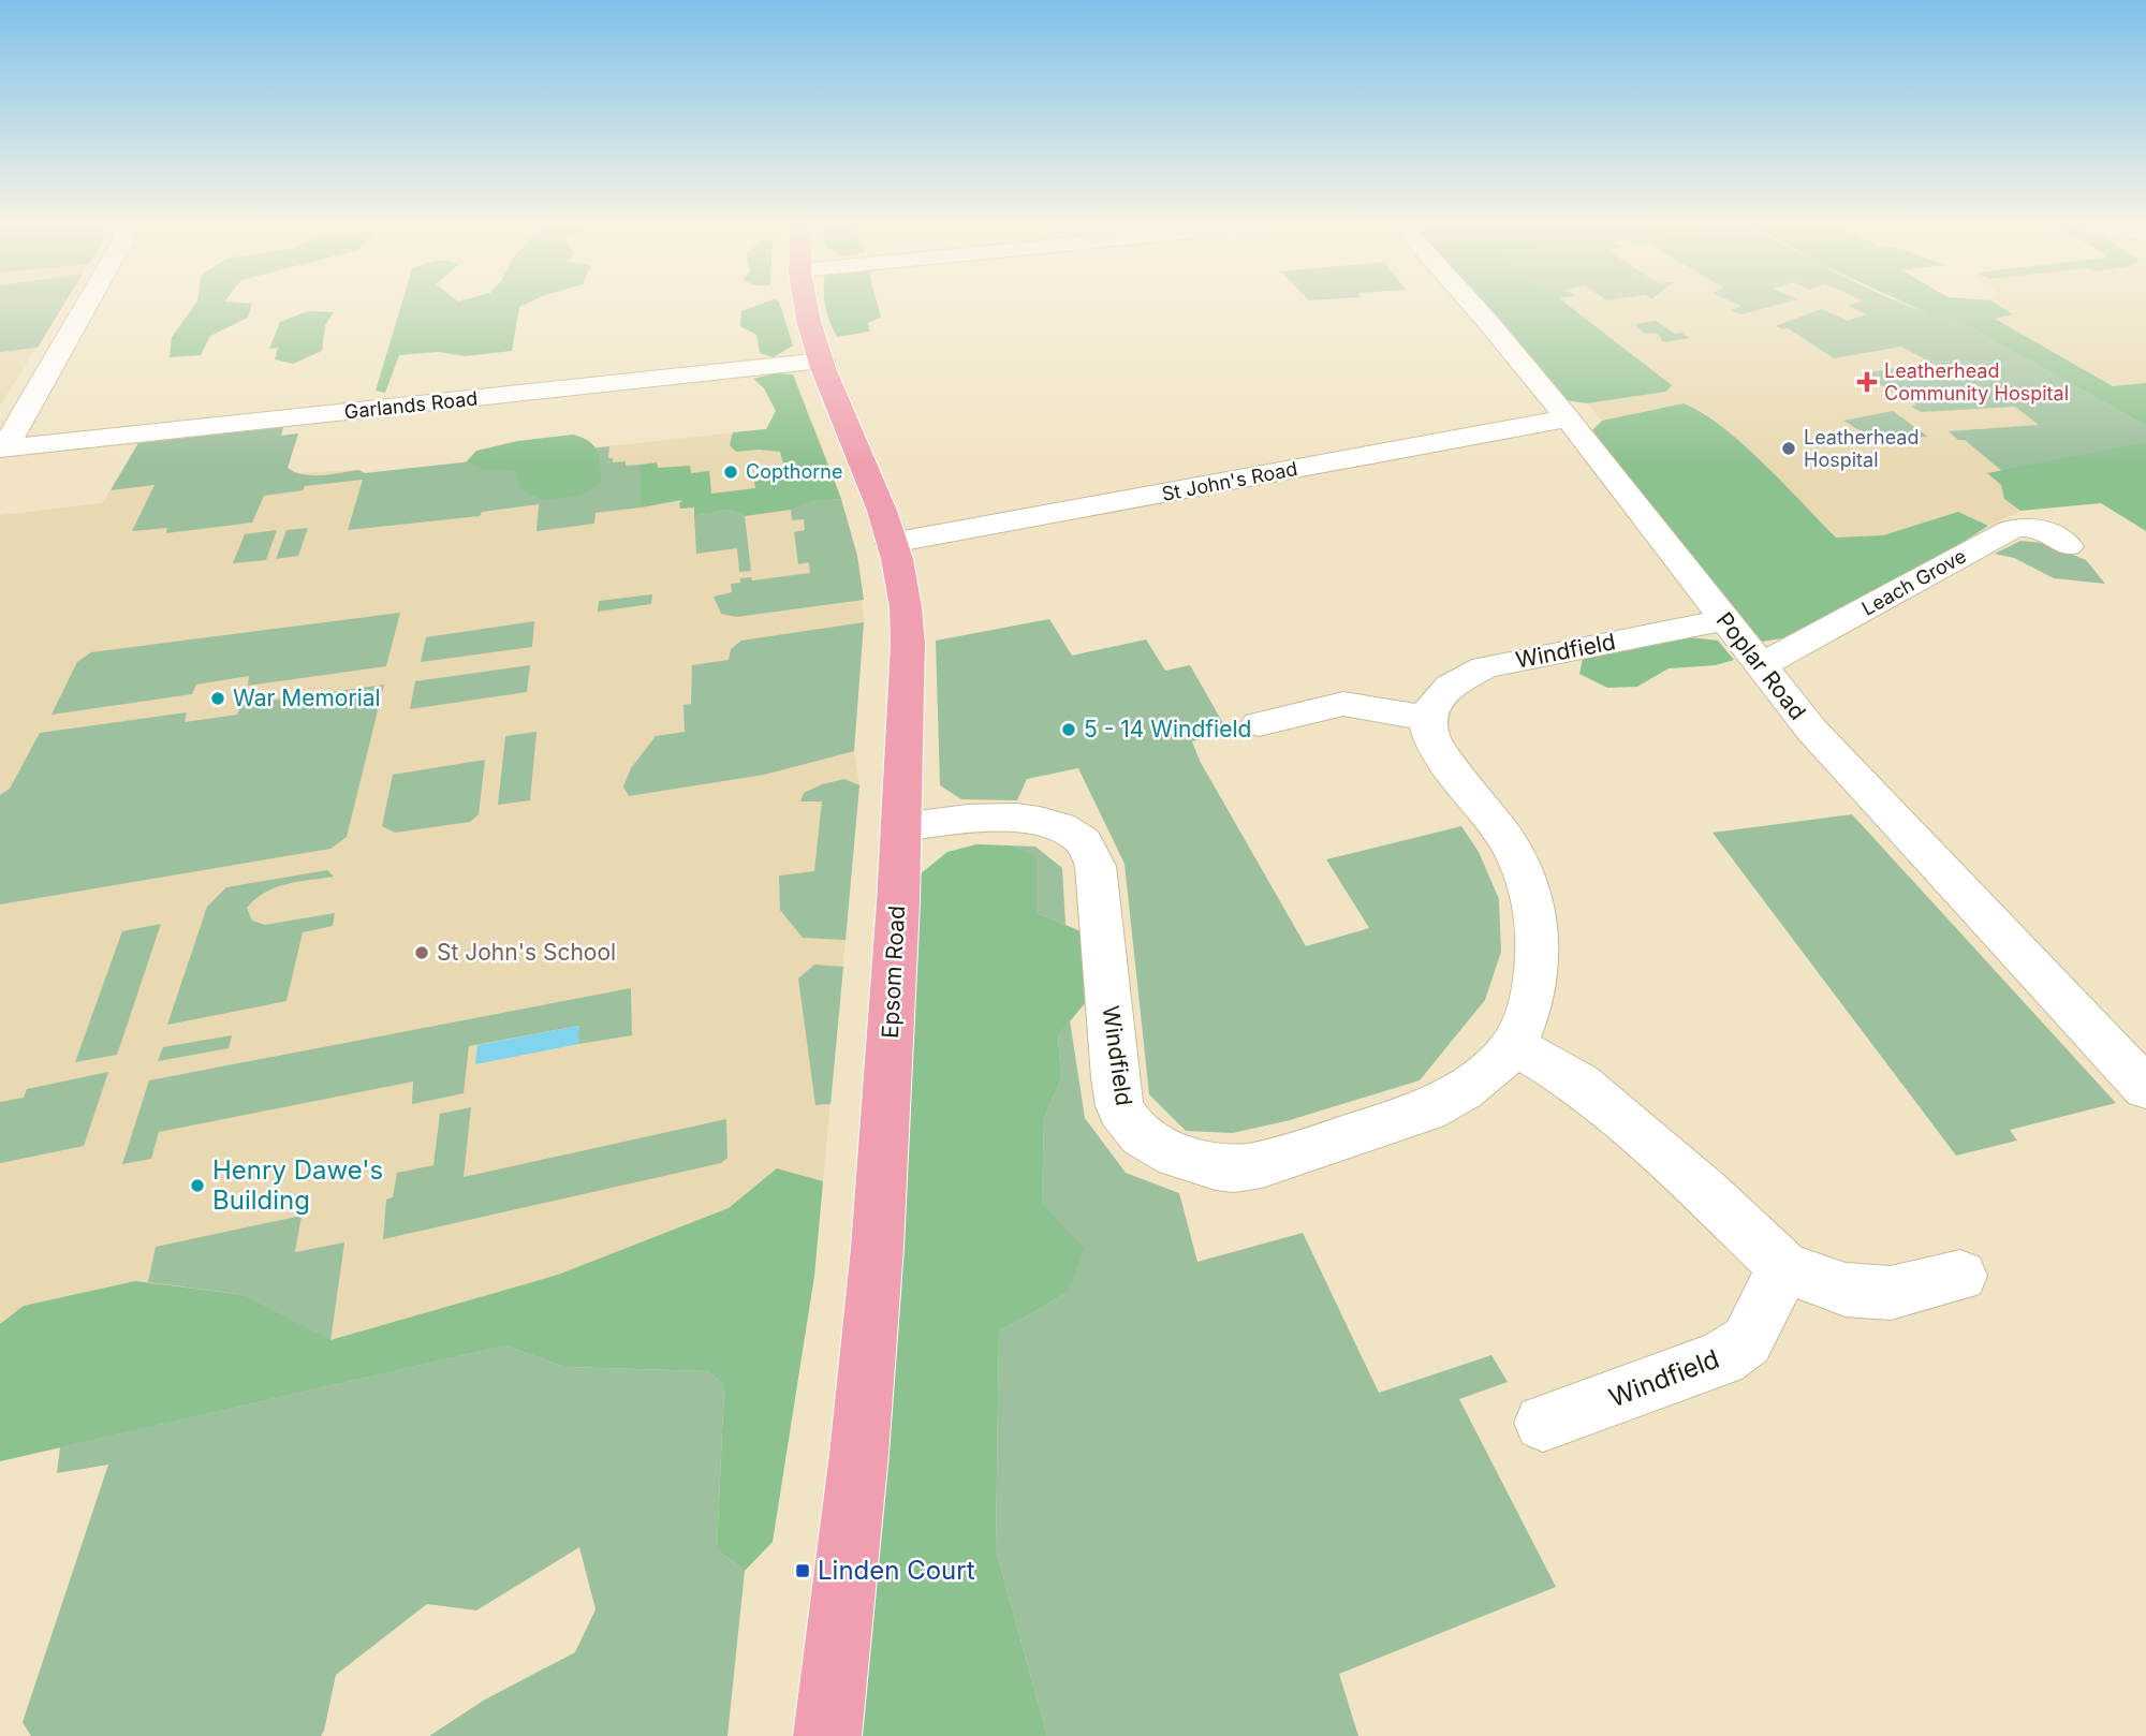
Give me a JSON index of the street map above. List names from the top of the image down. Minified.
{"streets":{"main road":["Epsom Road"],"street":["Garlands Road","St John's Road","Leach Grove","Windfield","Poplar Road"]},"crossings":[["Garlands Road","Epsom Road"],["St John's Road","Poplar Road"],["St John's Road","Epsom Road"],["Leach Grove","Poplar Road"],["Windfield","Poplar Road"],["Windfield","Epsom Road"]],"places":{"health":["Leatherhead Community Hospital"],"other":["Leatherhead Hospital","Copthorne","War Memorial","5 - 14 Windfield","St John's School","Henry Dawe's Building"],"transit":["Linden Court"]}}
